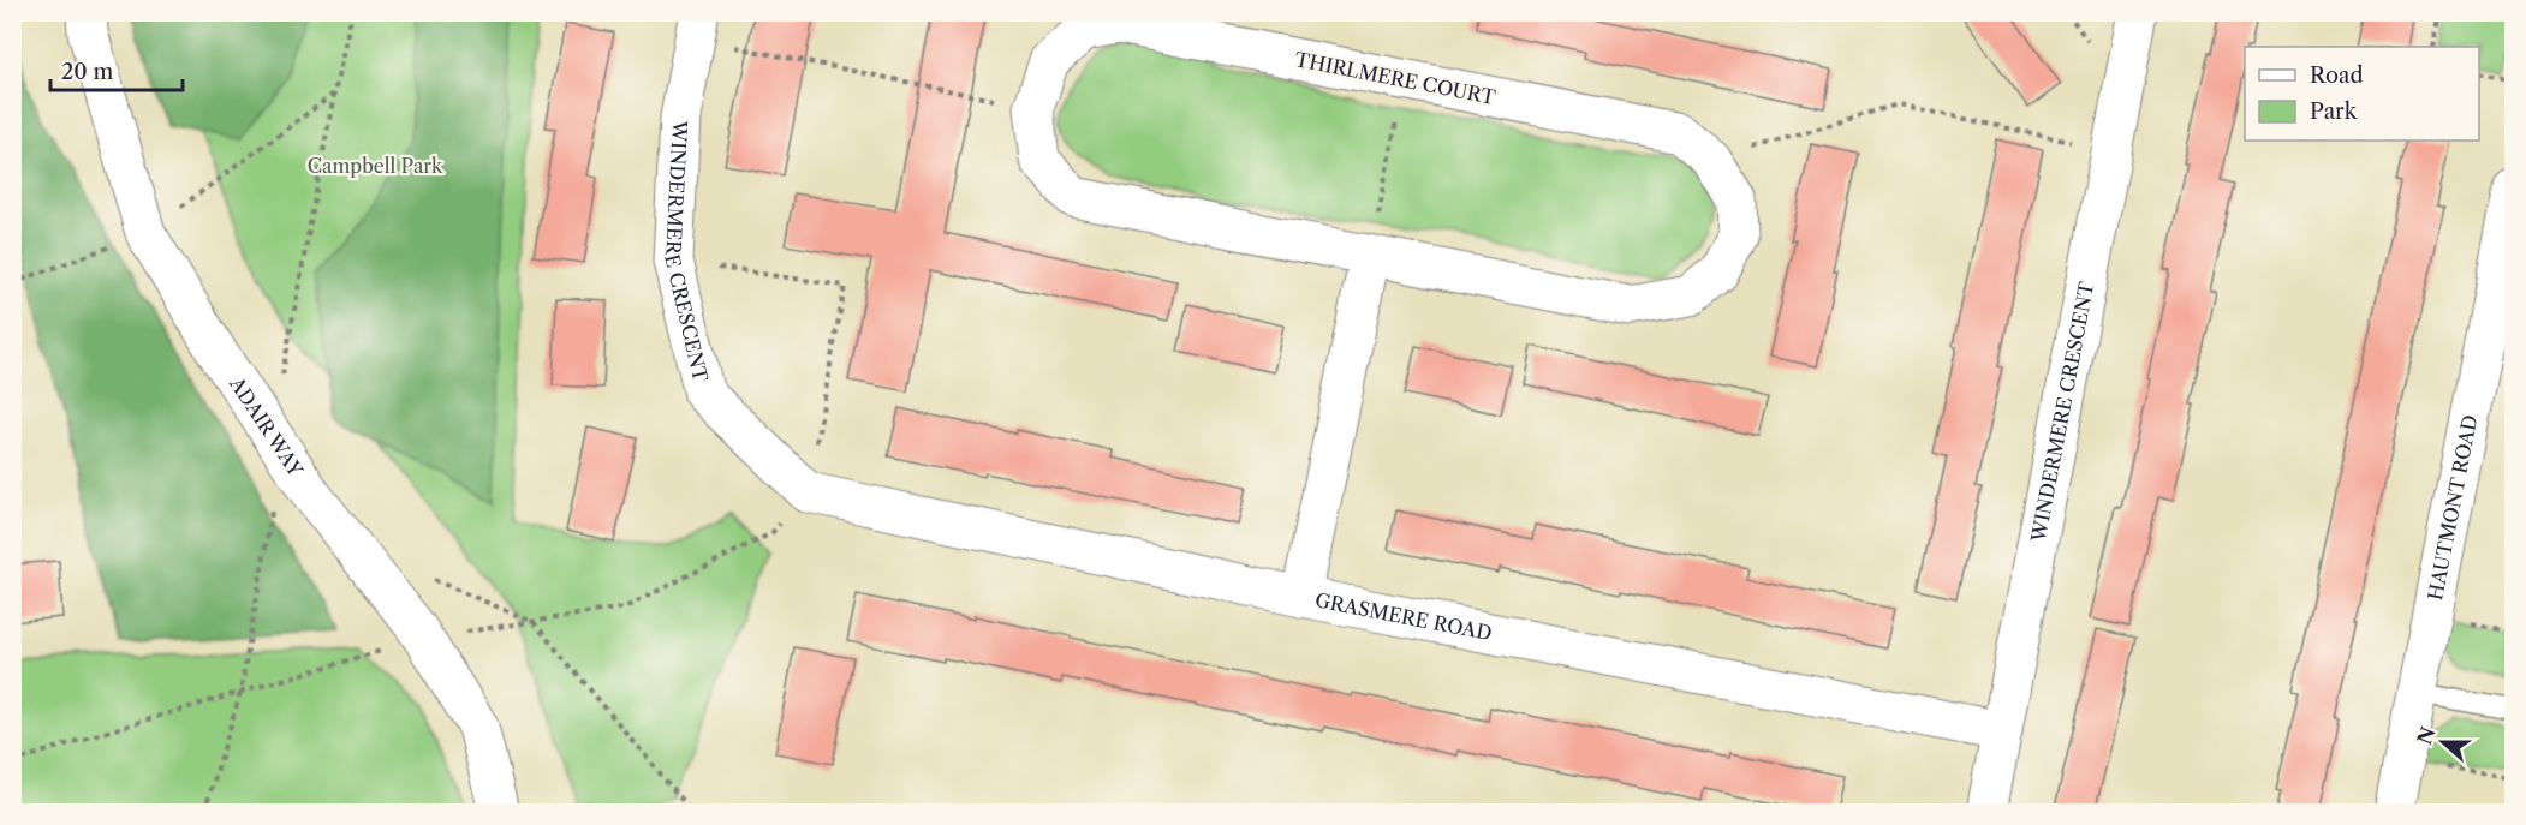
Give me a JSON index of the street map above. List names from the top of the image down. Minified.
{"streets":{"street":["THIRLMERE COURT","WINDERMERE CRESCENT","ADAIR WAY","HAUTMONT ROAD","GRASMERE ROAD"]},"crossings":[["WINDERMERE CRESCENT","GRASMERE ROAD"]],"parks":["Campbell Park"],"legend":["Road","Park"],"scale_bar":"20 m","north":"left"}
